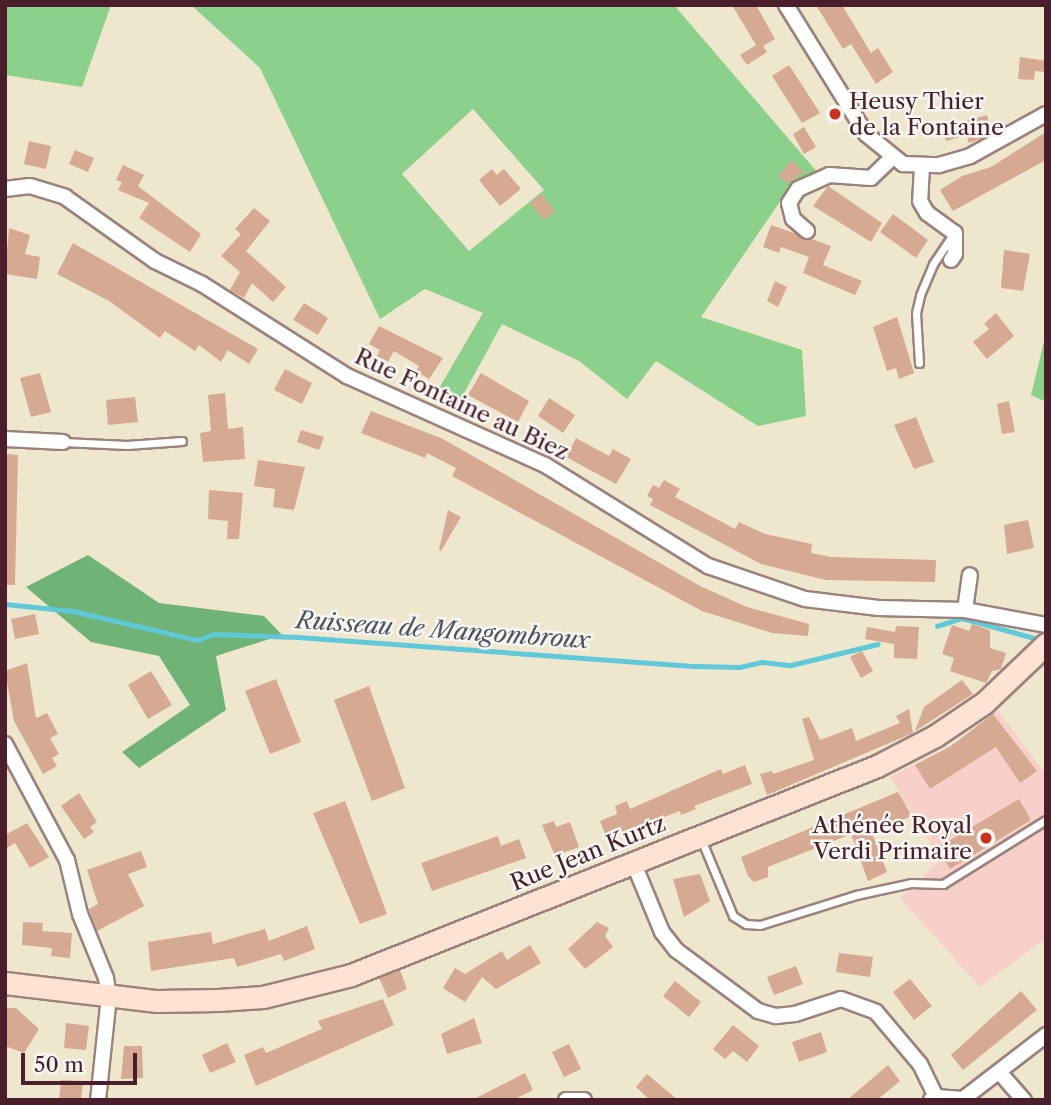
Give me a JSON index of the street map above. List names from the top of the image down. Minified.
{"streets":{"main road":["Rue Jean Kurtz"],"street":["Rue Fontaine au Biez"]},"water":["Ruisseau de Mangombroux"],"places":["Heusy Thier de la Fontaine","Athénée Royal Verdi Primaire"],"scale_bar":"50 m"}
